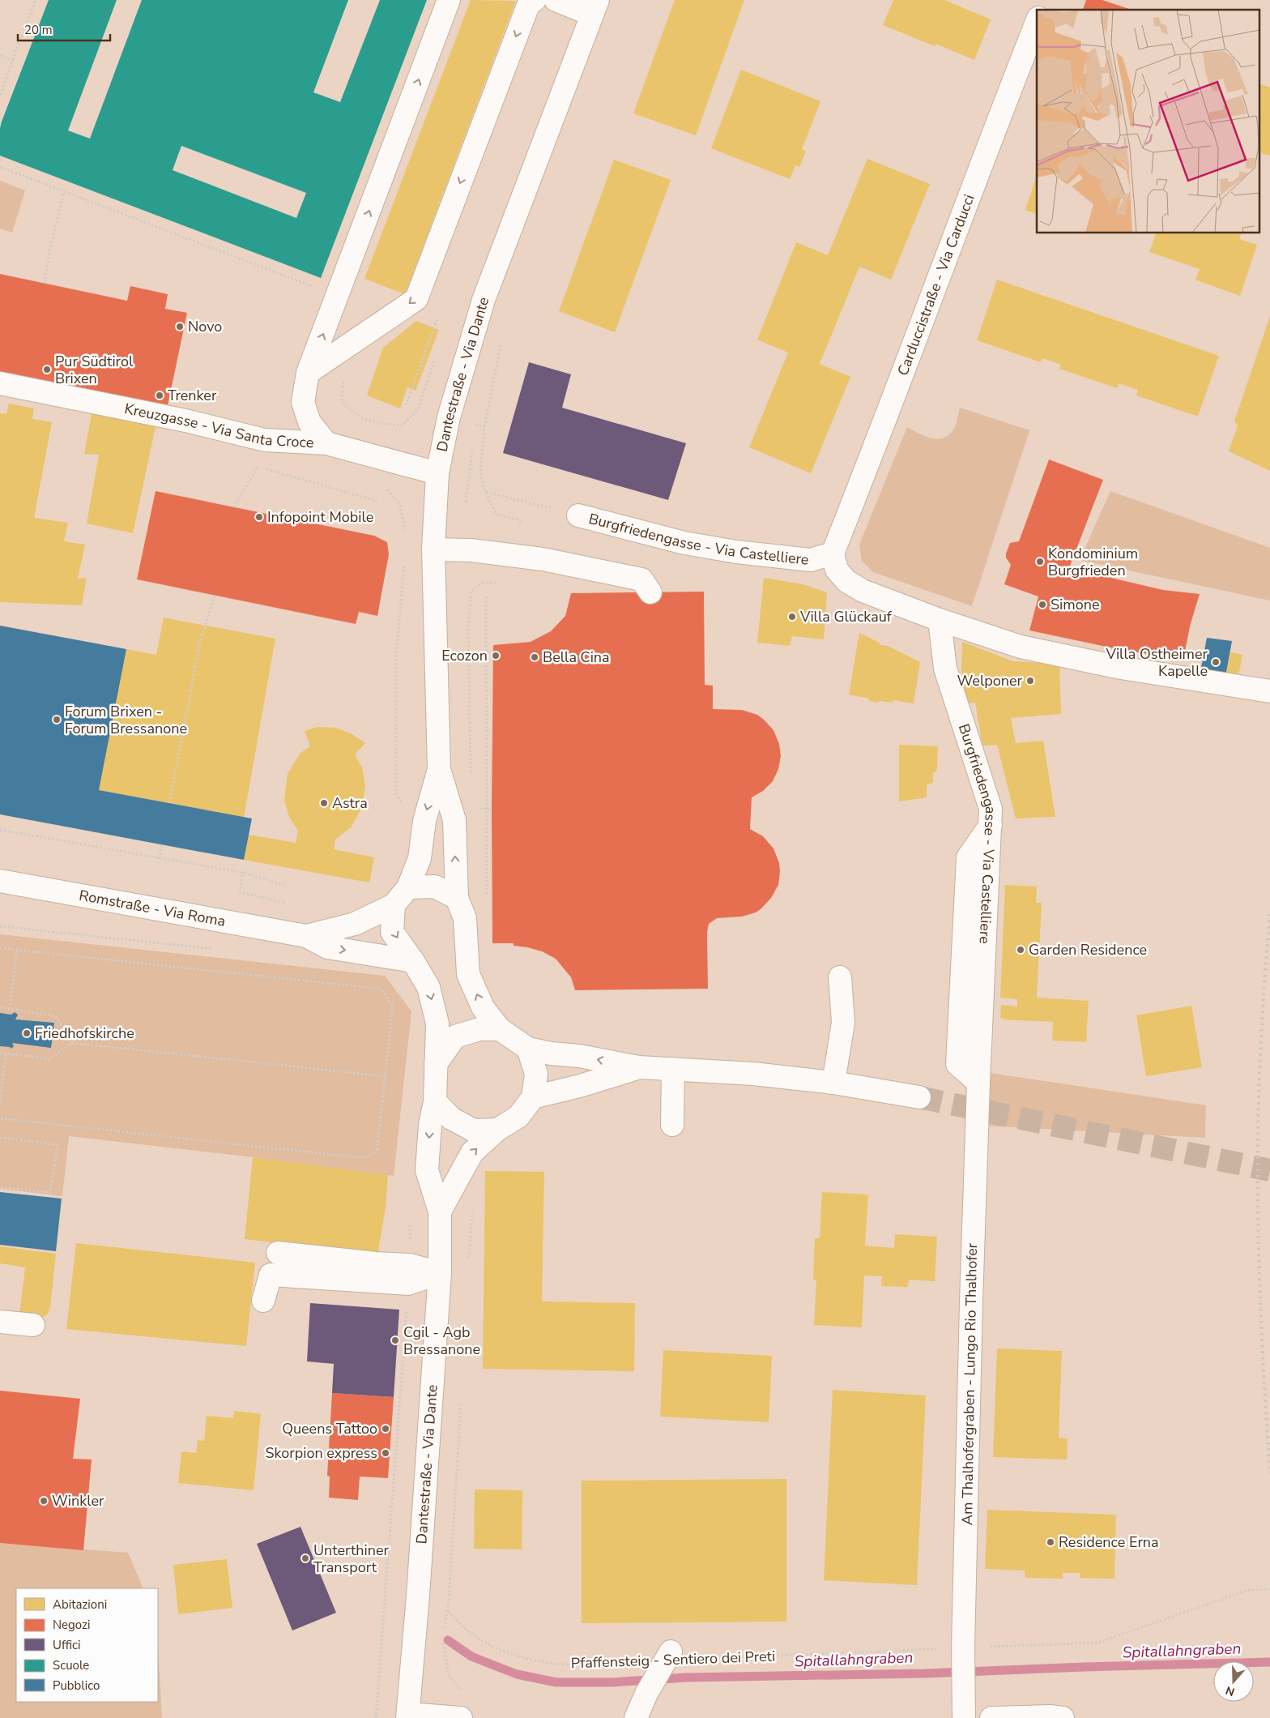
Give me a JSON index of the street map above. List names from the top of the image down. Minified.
{"streets":{"street":["Carduccistraße - Via Carducci","Dantestraße - Via Dante","Kreuzgasse - Via Santa Croce","Burgfriedengasse - Via Castelliere","Romstraße - Via Roma","Am Thalhofergraben - Lungo Rio Thalhofer"],"path":["Pfaffensteig - Sentiero dei Preti"]},"crossings":[["Carduccistraße - Via Carducci","Burgfriedengasse - Via Castelliere"],["Dantestraße - Via Dante","Kreuzgasse - Via Santa Croce"],["Dantestraße - Via Dante","Romstraße - Via Roma"],["Burgfriedengasse - Via Castelliere","Am Thalhofergraben - Lungo Rio Thalhofer"],["Am Thalhofergraben - Lungo Rio Thalhofer","Pfaffensteig - Sentiero dei Preti"]],"water":["Spitallahngraben"],"places":["Novo","Pur Südtirol Brixen","Trenker","Infopoint Mobile","Kondominium Burgfrieden","Simone","Villa Glückauf","Ecozon","Bella Cina","Villa Ostheimer Kapelle","Welponer","Forum Brixen - Forum Bressanone","Astra","Garden Residence","Friedhofskirche","Cgil - Agb Bressanone","Queens Tattoo","Skorpion express","Winkler","Residence Erna","Unterthiner Transport"],"legend":["Abitazioni","Negozi","Uffici","Scuole","Pubblico"],"scale_bar":"20 m","north":"bottom"}
